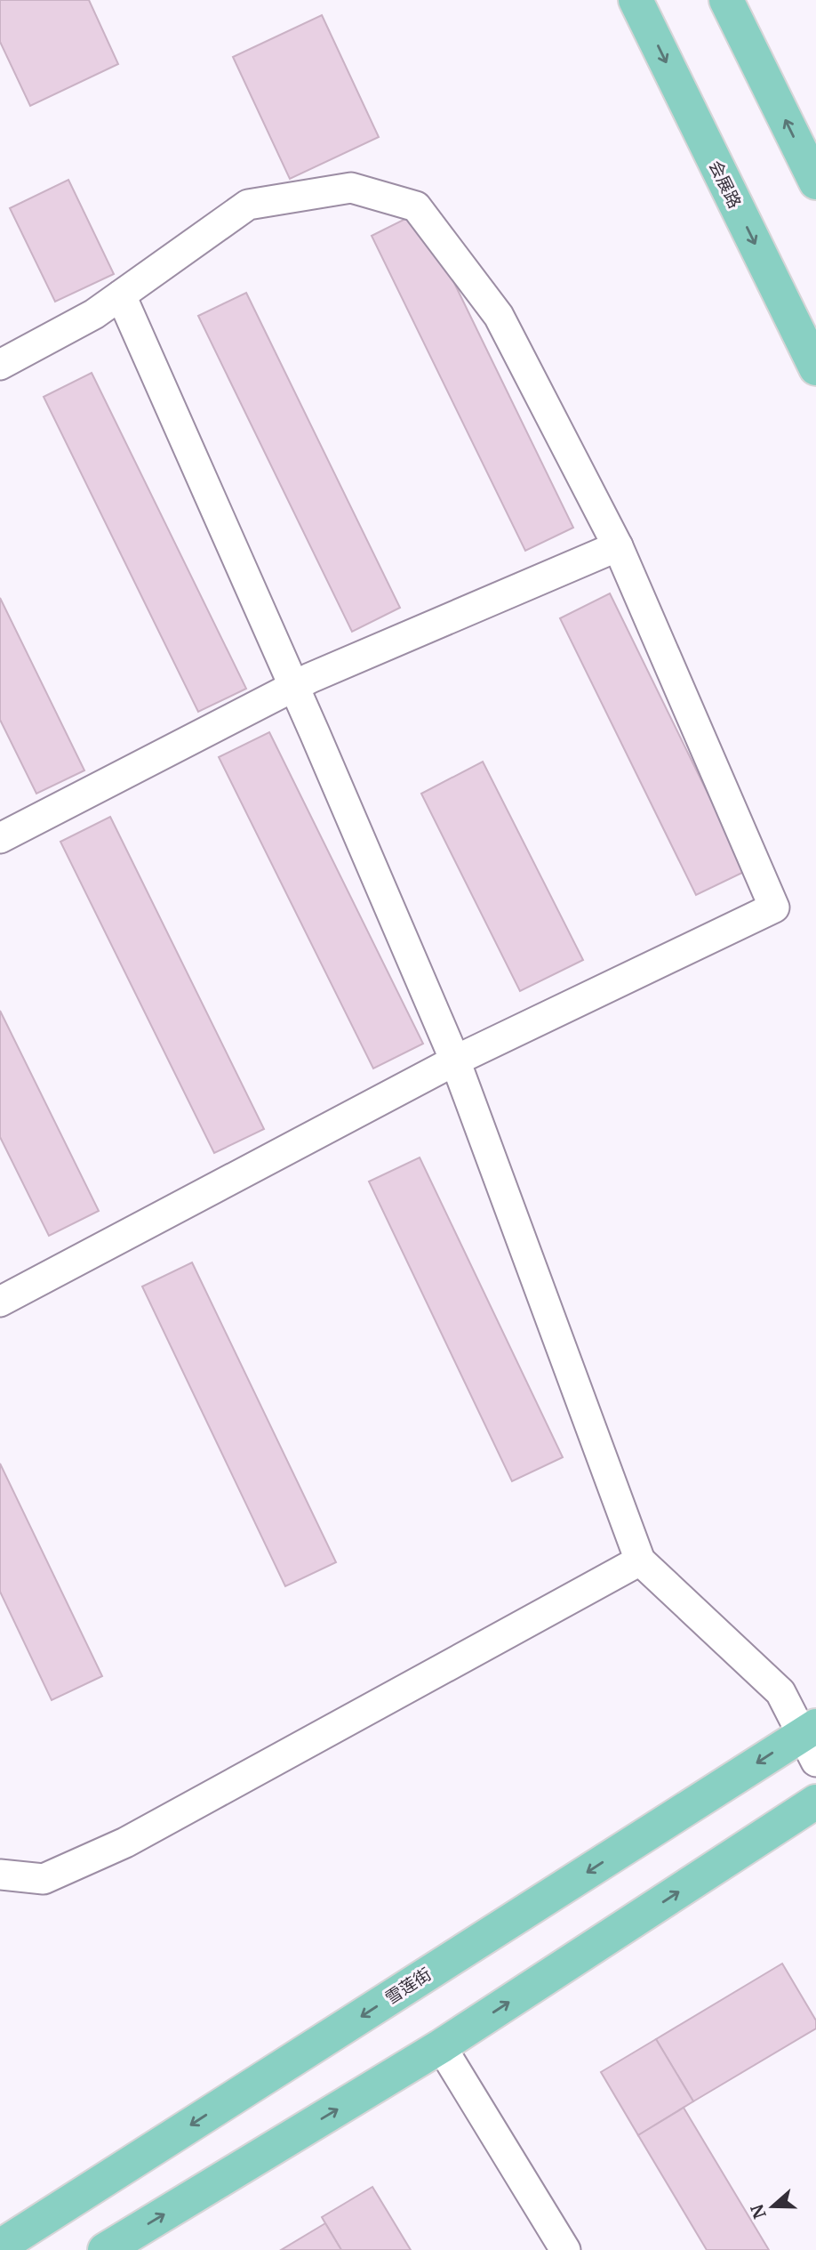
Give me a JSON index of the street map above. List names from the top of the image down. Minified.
{"streets":{"main road":["会展路","雪莲街"]},"north":"left"}
